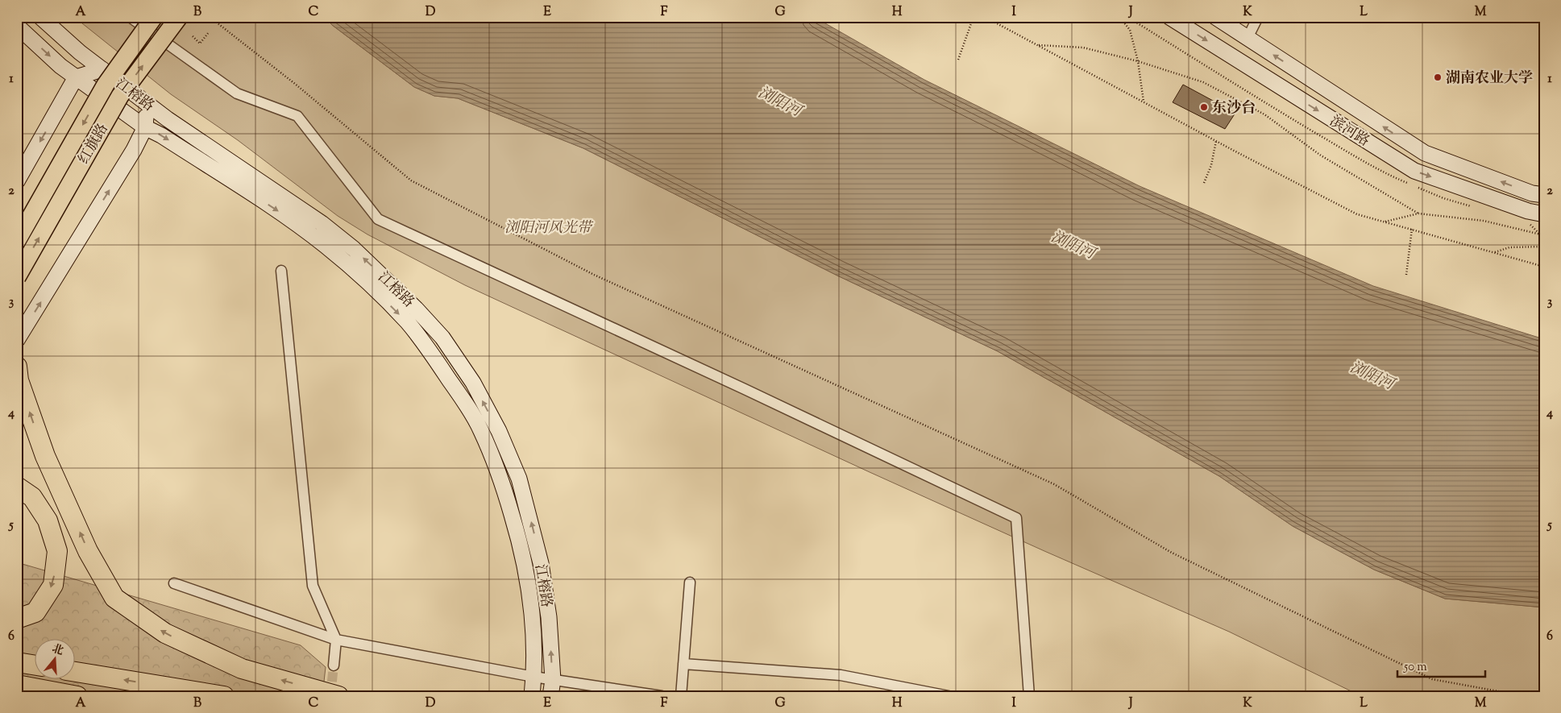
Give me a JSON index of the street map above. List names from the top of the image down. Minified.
{"streets":{"main road":["江榕路","滨河路","红旗路"]},"water":["浏阳河"],"parks":["浏阳河风光带"],"places":["湖南农业大学","东沙台"],"scale_bar":"50 m","north":"top","grid":{"columns":["A","B","C","D","E","F","G","H","I","J","K","L","M"],"rows":["1","2","3","4","5","6"]}}
